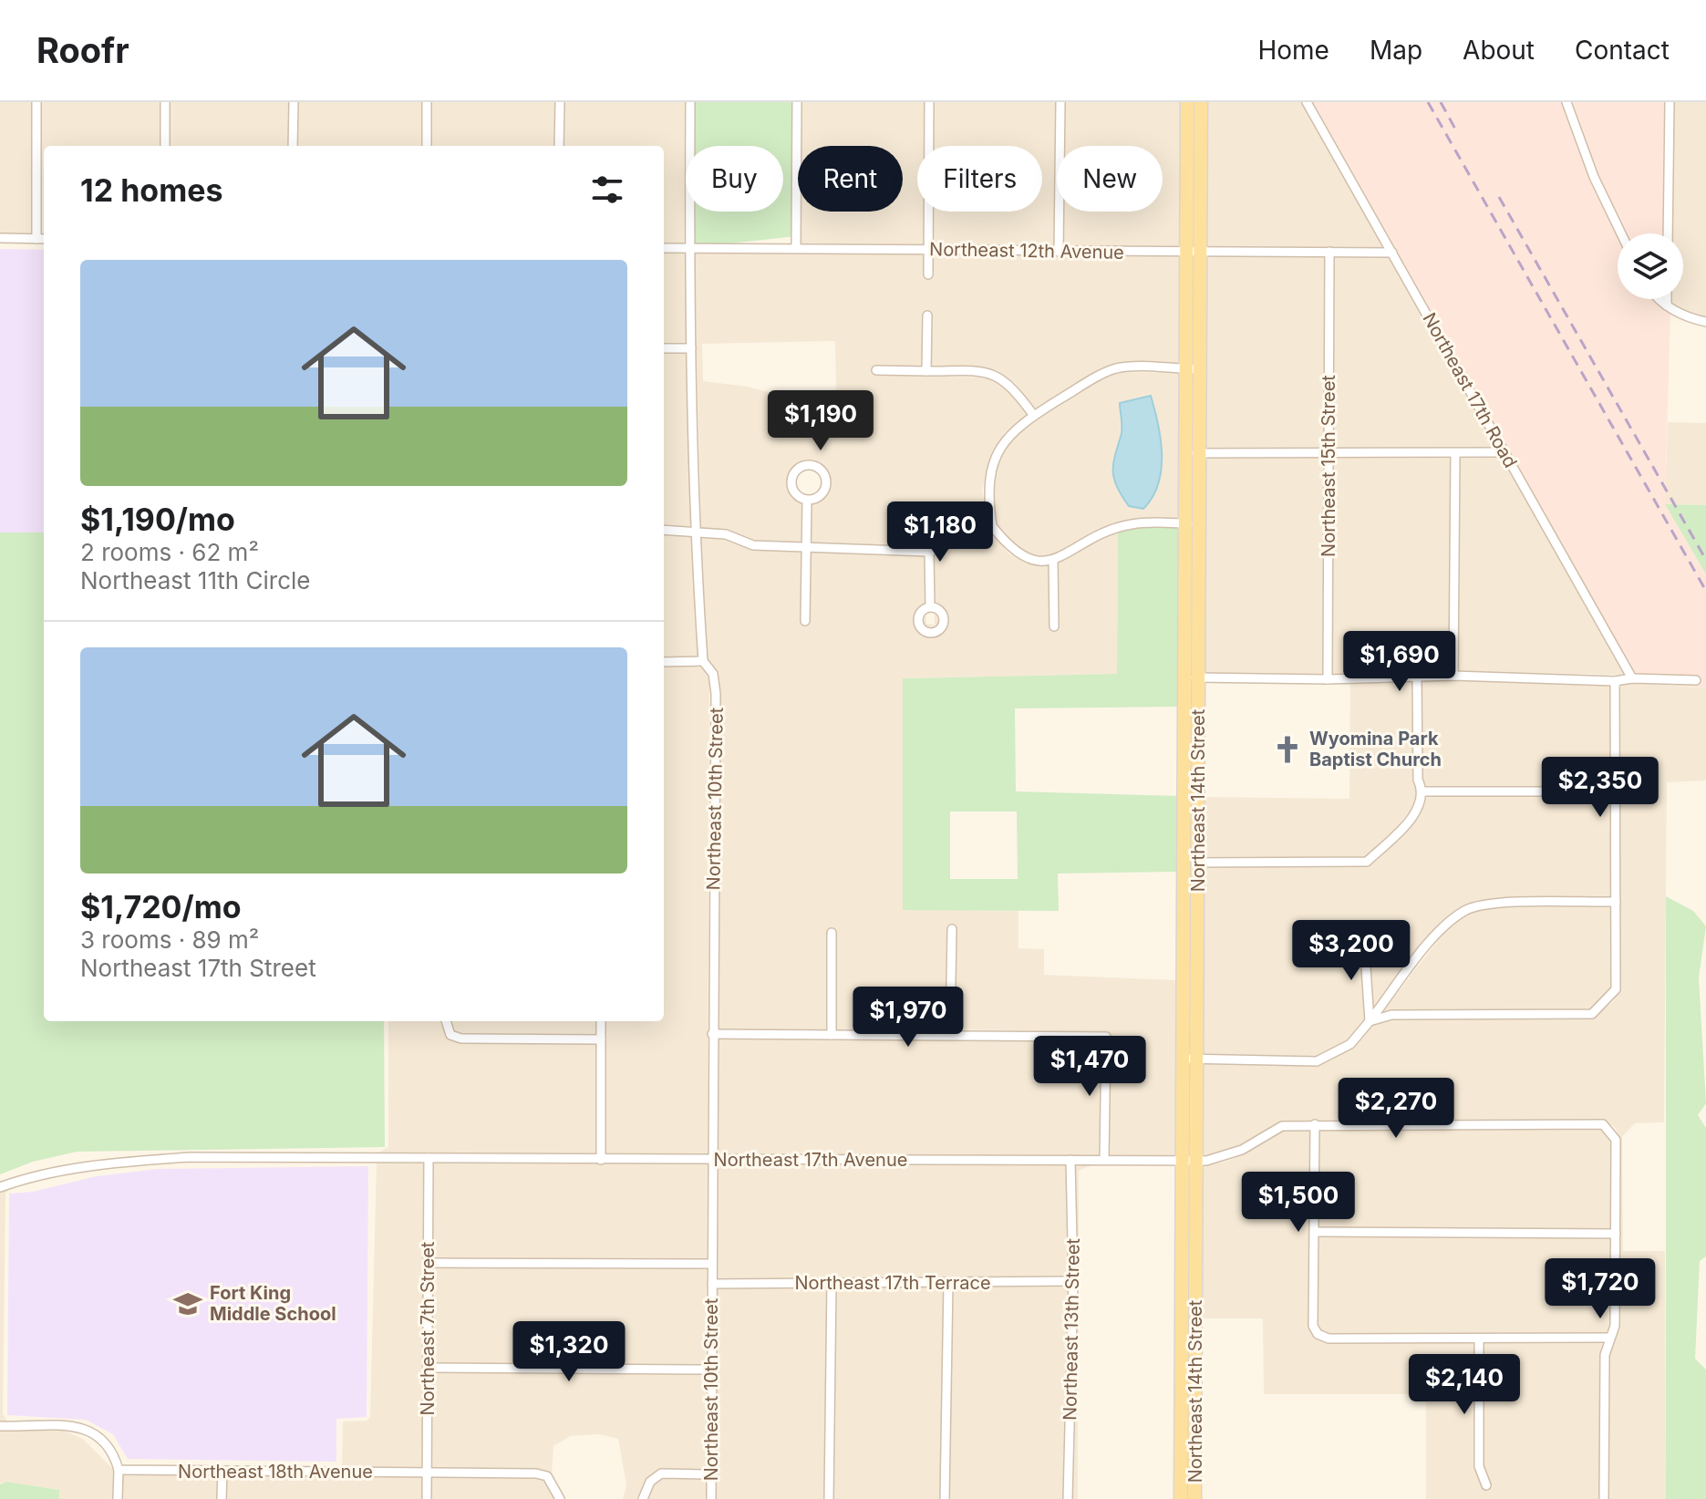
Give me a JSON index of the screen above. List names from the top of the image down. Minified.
{"streets":{"main road":["Northeast 14th Street"],"street":["Northeast 12th Avenue","Northeast 17th Road","Northeast 15th Street","Northeast 10th Street","Northeast 17th Avenue","Northeast 17th Terrace","Northeast 7th Street","Northeast 13th Street","Northeast 18th Avenue"]},"crossings":[["Northeast 12th Avenue","Northeast 17th Road"],["Northeast 12th Avenue","Northeast 15th Street"],["Northeast 12th Avenue","Northeast 10th Street"],["Northeast 12th Avenue","Northeast 14th Street"],["Northeast 10th Street","Northeast 17th Avenue"],["Northeast 10th Street","Northeast 17th Terrace"],["Northeast 14th Street","Northeast 17th Avenue"],["Northeast 17th Avenue","Northeast 7th Street"],["Northeast 17th Avenue","Northeast 13th Street"],["Northeast 17th Terrace","Northeast 13th Street"],["Northeast 7th Street","Northeast 18th Avenue"]],"places":{"church":["Wyomina Park Baptist Church"],"school or university":["Fort King Middle School"]},"page":{"header":"Roofr","nav":["Home","Map","About","Contact"],"chip":["Buy","Rent","Filters","New"],"heading":"12 homes","list":[{"name":"$1,190/mo","note":"2 rooms · 62 m² · Northeast 11th Circle"},{"name":"$1,720/mo","note":"3 rooms · 89 m² · Northeast 17th Street"}],"price":["$1,190","$1,180","$1,690","$2,350","$3,200","$1,970","$1,470","$2,270","$1,500","$1,720","$1,320","$2,140"]}}
